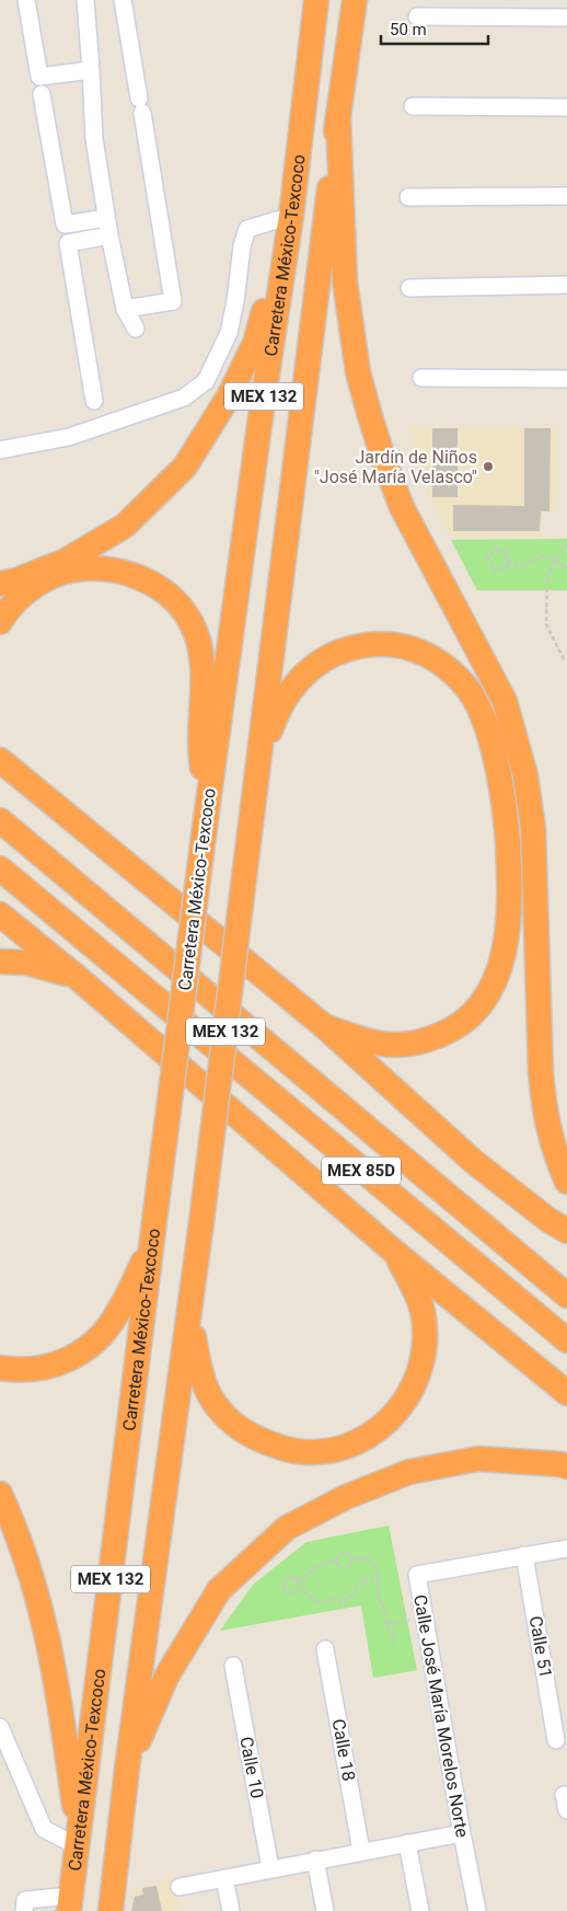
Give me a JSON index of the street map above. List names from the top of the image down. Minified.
{"streets":{"highway":["Carretera México-Texcoco","MEX 132","MEX 85D"],"street":["Calle 51","Calle José María Morelos Norte","Calle 18","Calle 10"]},"crossings":[["Calle 51","Calle José María Morelos Norte"]],"places":["Jardín de Niños \"José María Velasco\""],"scale_bar":"50 m"}
